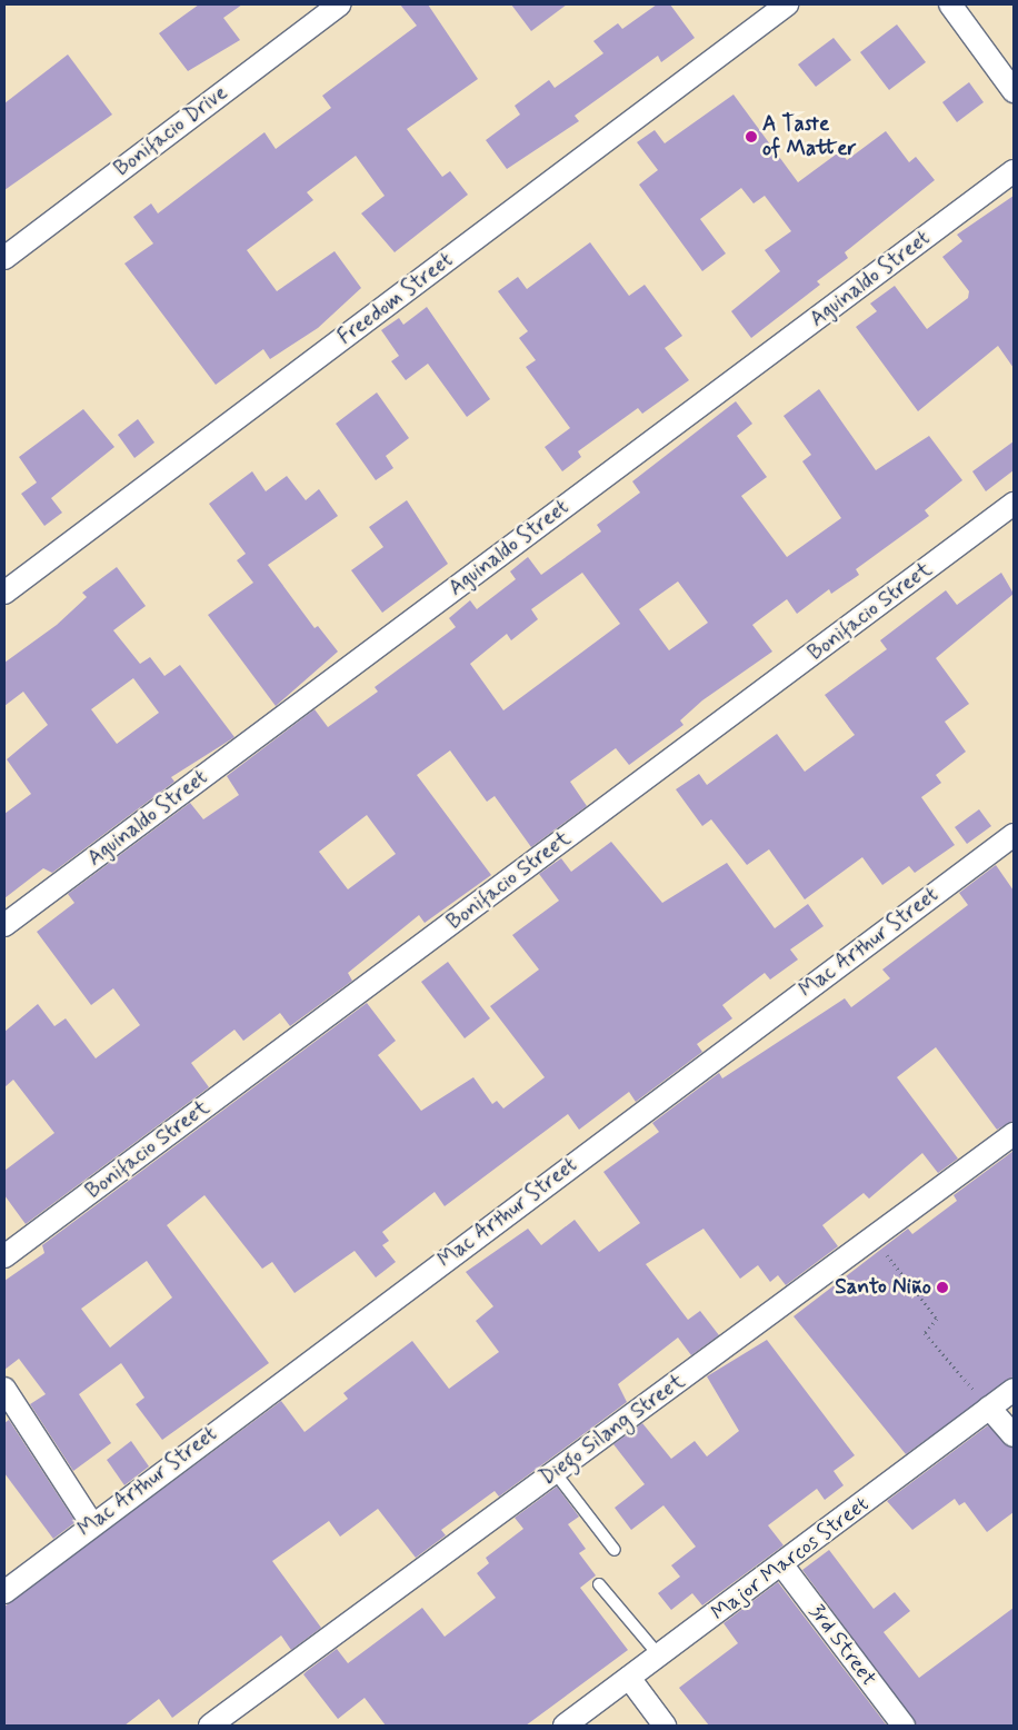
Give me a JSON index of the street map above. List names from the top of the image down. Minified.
{"streets":{"street":["Bonifacio Drive","Aguinaldo Street","Freedom Street","Bonifacio Street","Mac Arthur Street","Diego Silang Street","Major Marcos Street","3rd Street"]},"crossings":[["Major Marcos Street","3rd Street"]],"places":["A Taste of Matter","Santo Niño"]}
